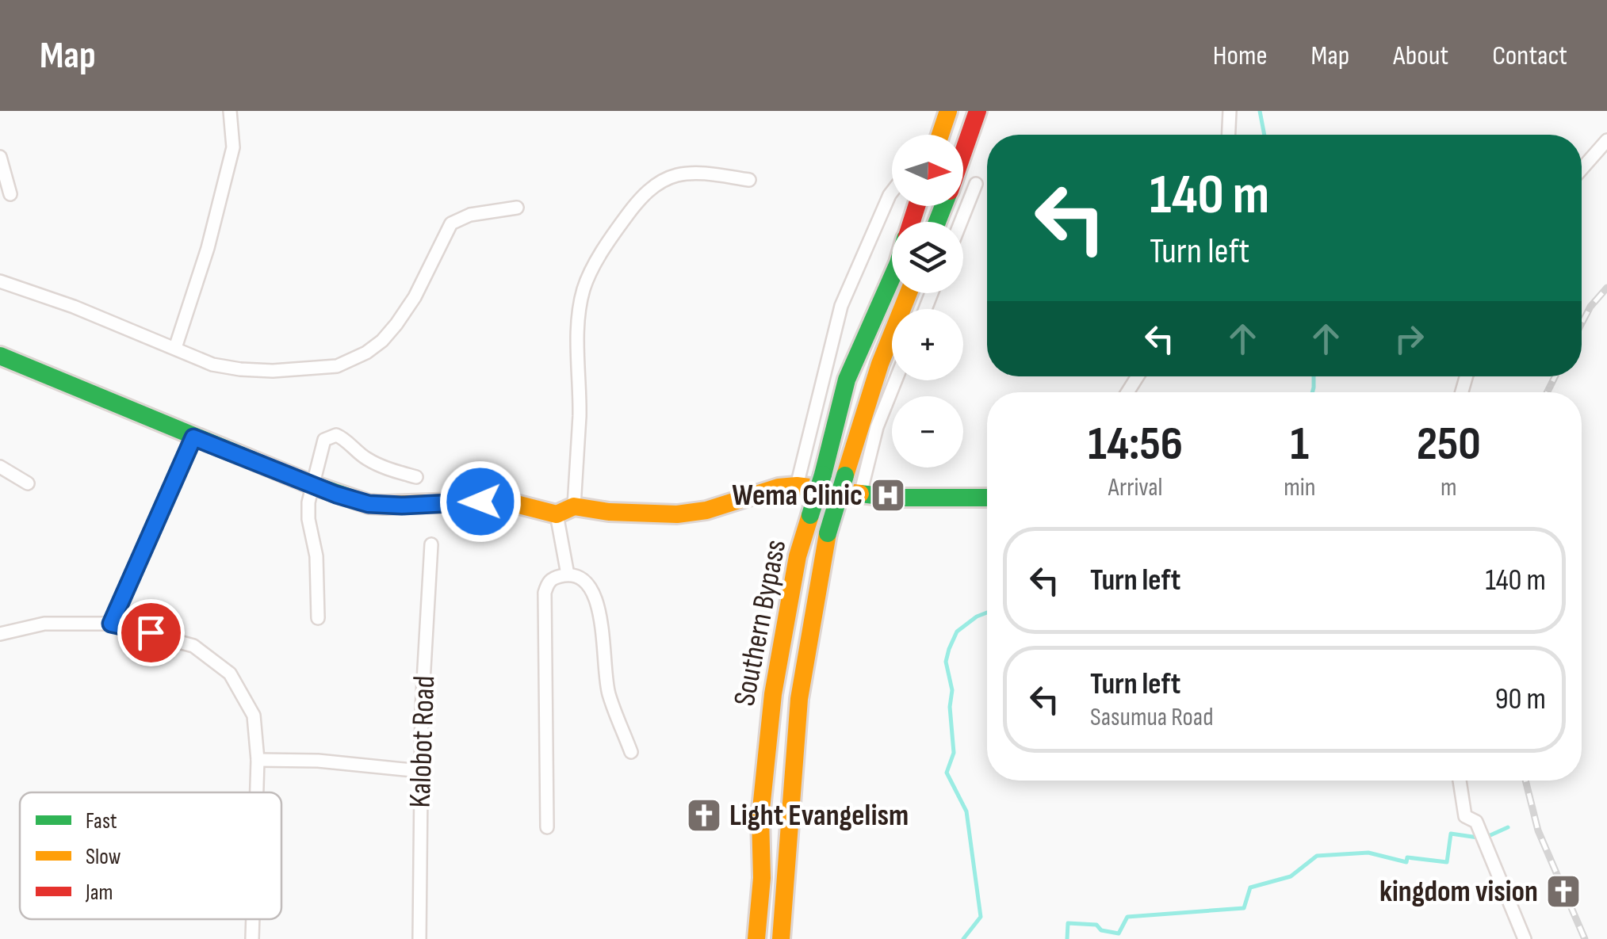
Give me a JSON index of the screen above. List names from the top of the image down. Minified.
{"streets":{"main road":["Southern Bypass"],"street":["Kalobot Road"]},"places":{"hospital":["Wema Clinic"],"church":["Light Evangelism","kingdom vision"]},"legend":["Fast","Slow","Jam"],"north":"right","page":{"header":"Map","nav":["Home","Map","About","Contact"],"map_buttons":["+","−"],"turn":["140 m","Turn left"],"eta":["14:56","Arrival","1","min","250","m"],"list":[{"name":"Turn left","value":"140 m"},{"name":"Turn left","note":"Sasumua Road","value":"90 m"}]}}
